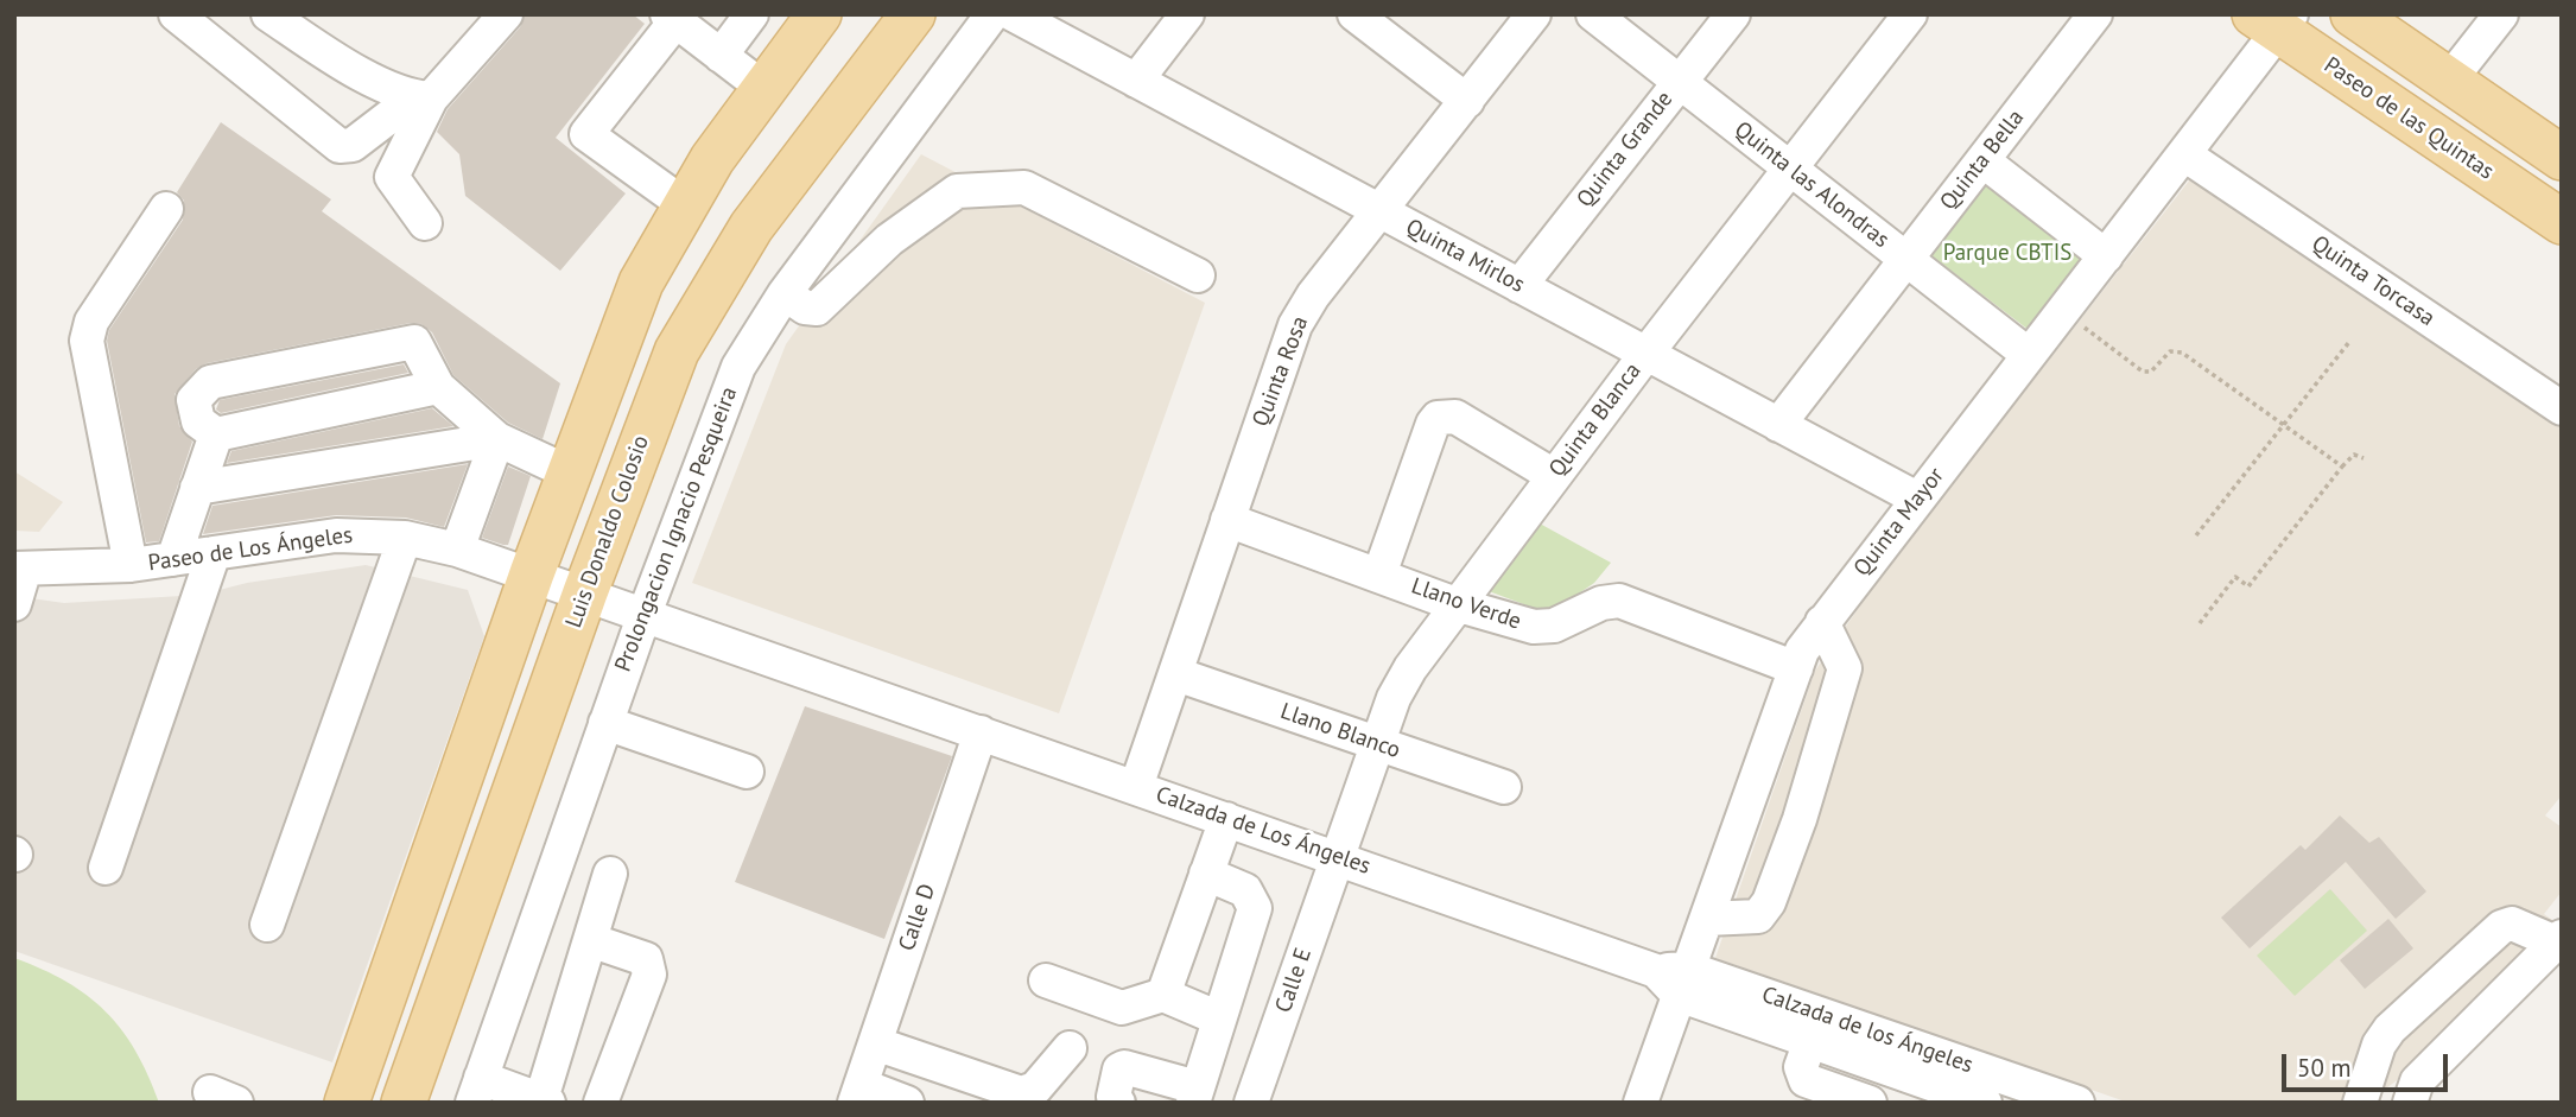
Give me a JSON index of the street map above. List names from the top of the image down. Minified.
{"streets":{"main road":["Paseo de las Quintas","Luis Donaldo Colosio"],"street":["Quinta Grande","Quinta Bella","Quinta las Alondras","Quinta Mirlos","Quinta Torcasa","Quinta Rosa","Quinta Blanca","Quinta Mayor","Prolongacion Ignacio Pesqueira","Paseo de Los Ángeles","Llano Verde","Llano Blanco","Calzada de Los Ángeles","Calle D","Calle E","Calzada de los Ángeles"]},"crossings":[["Paseo de las Quintas","Quinta Mayor"],["Quinta Grande","Quinta las Alondras"],["Quinta Grande","Quinta Mirlos"],["Quinta Bella","Quinta las Alondras"],["Quinta Bella","Quinta Mirlos"],["Quinta las Alondras","Quinta Blanca"],["Quinta las Alondras","Quinta Mayor"],["Quinta Mirlos","Quinta Rosa"],["Quinta Mirlos","Quinta Blanca"],["Quinta Mirlos","Quinta Mayor"],["Quinta Torcasa","Quinta Mayor"],["Quinta Rosa","Llano Verde"],["Quinta Rosa","Llano Blanco"],["Quinta Rosa","Calzada de Los Ángeles"],["Quinta Blanca","Llano Verde"],["Quinta Blanca","Llano Blanco"],["Quinta Blanca","Calzada de Los Ángeles"],["Quinta Blanca","Calle E"],["Quinta Mayor","Llano Verde"],["Quinta Mayor","Calzada de Los Ángeles"],["Quinta Mayor","Calzada de los Ángeles"],["Prolongacion Ignacio Pesqueira","Calzada de Los Ángeles"],["Luis Donaldo Colosio","Calzada de Los Ángeles"],["Paseo de Los Ángeles","Calzada de Los Ángeles"],["Calzada de Los Ángeles","Calle D"],["Calzada de Los Ángeles","Calle E"],["Calzada de Los Ángeles","Calzada de los Ángeles"]],"parks":["Parque CBTIS"],"scale_bar":"50 m"}
